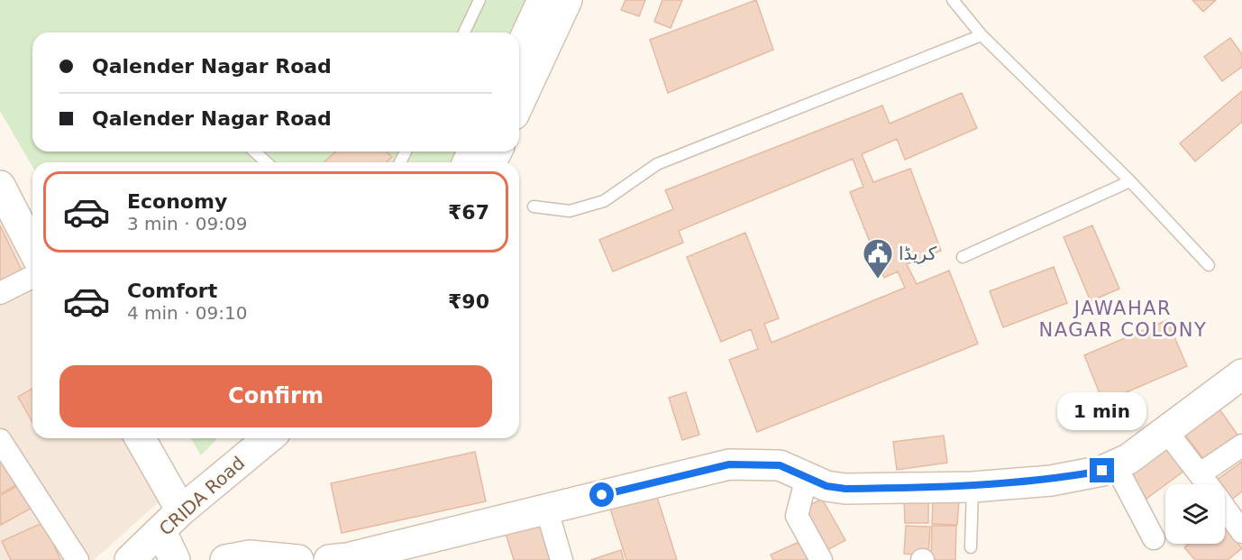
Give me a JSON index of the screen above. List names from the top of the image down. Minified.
{"streets":{"street":["CRIDA Road"]},"districts":["JAWAHAR NAGAR COLONY"],"places":{"public building":["کریڈا"]},"page":{"banner":["Qalender Nagar Road","Qalender Nagar Road"],"list":[{"name":"Economy","note":"3 min · 09:09","value":"₹67"},{"name":"Comfort","note":"4 min · 09:10","value":"₹90"}],"buttons":"Confirm","bubble":"1 min"}}
